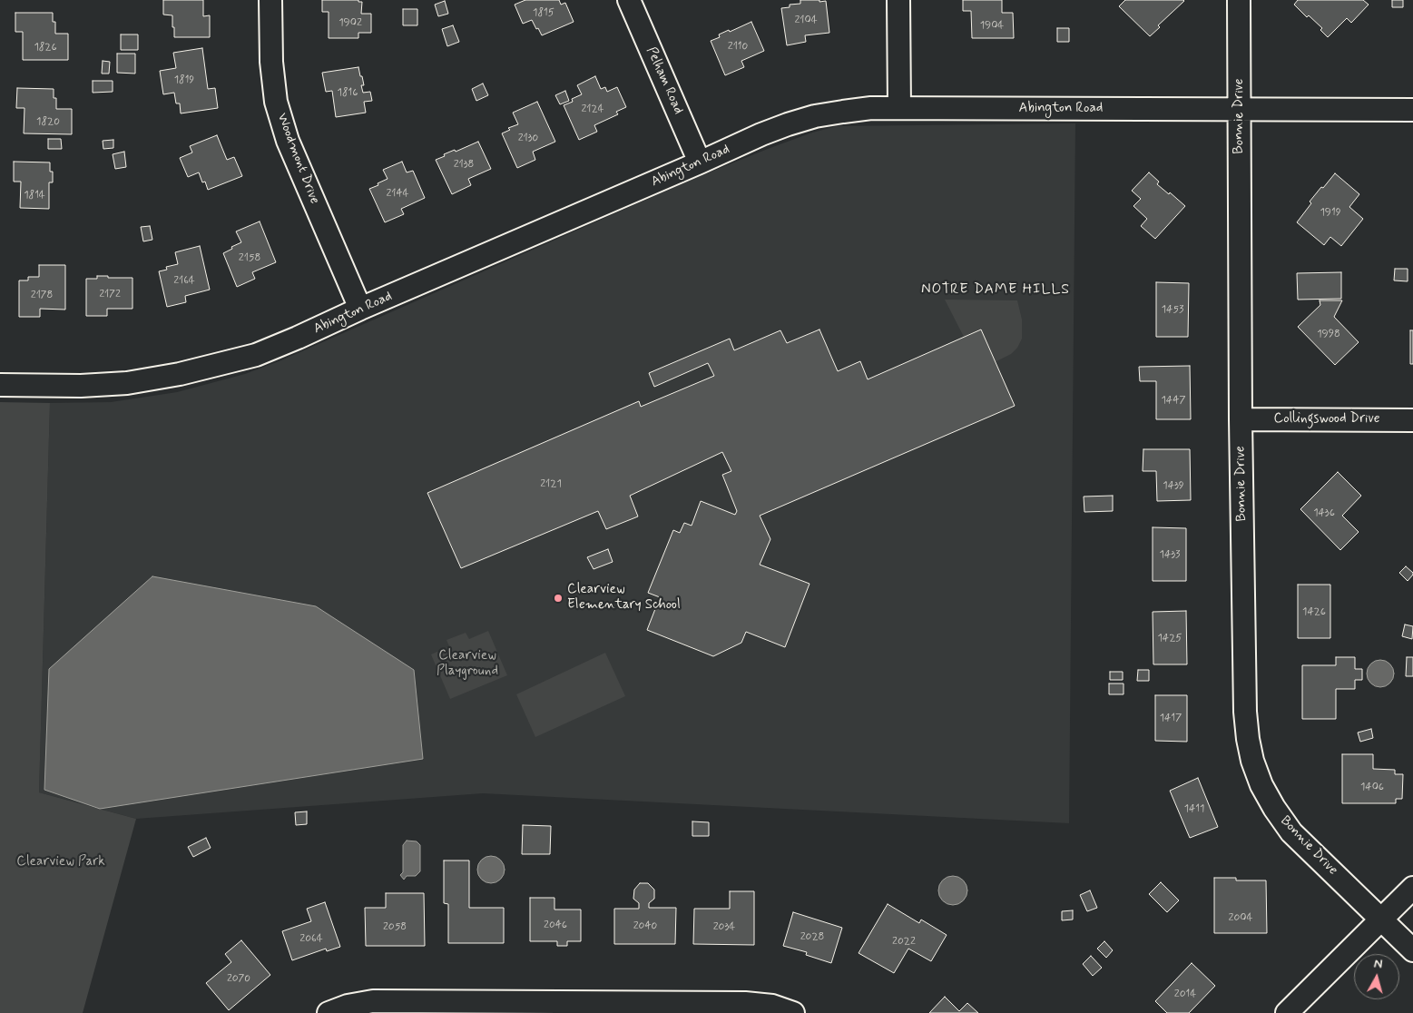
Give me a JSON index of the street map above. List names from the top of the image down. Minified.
{"streets":{"street":["Pelham Road","Abington Road","Bonnie Drive","Woodmont Drive","Collingswood Drive"]},"crossings":[["Pelham Road","Abington Road"],["Abington Road","Bonnie Drive"],["Abington Road","Woodmont Drive"],["Bonnie Drive","Collingswood Drive"]],"districts":["NOTRE DAME HILLS"],"parks":["Clearview Playground","Clearview Park"],"places":["Clearview Elementary School"],"house_numbers":["1815","2104","1902","1904","2110","1826","1819","1816","2124","1820","2130","2138","2144","1814","1919","2158","2164","2172","2178","1453","1998","1447","2121","1439","1436","1433","1426","1425","1417","1406","1411","2004","2046","2040","2058","2034","2028","2064","2022","2070","2014"],"north":"top"}
